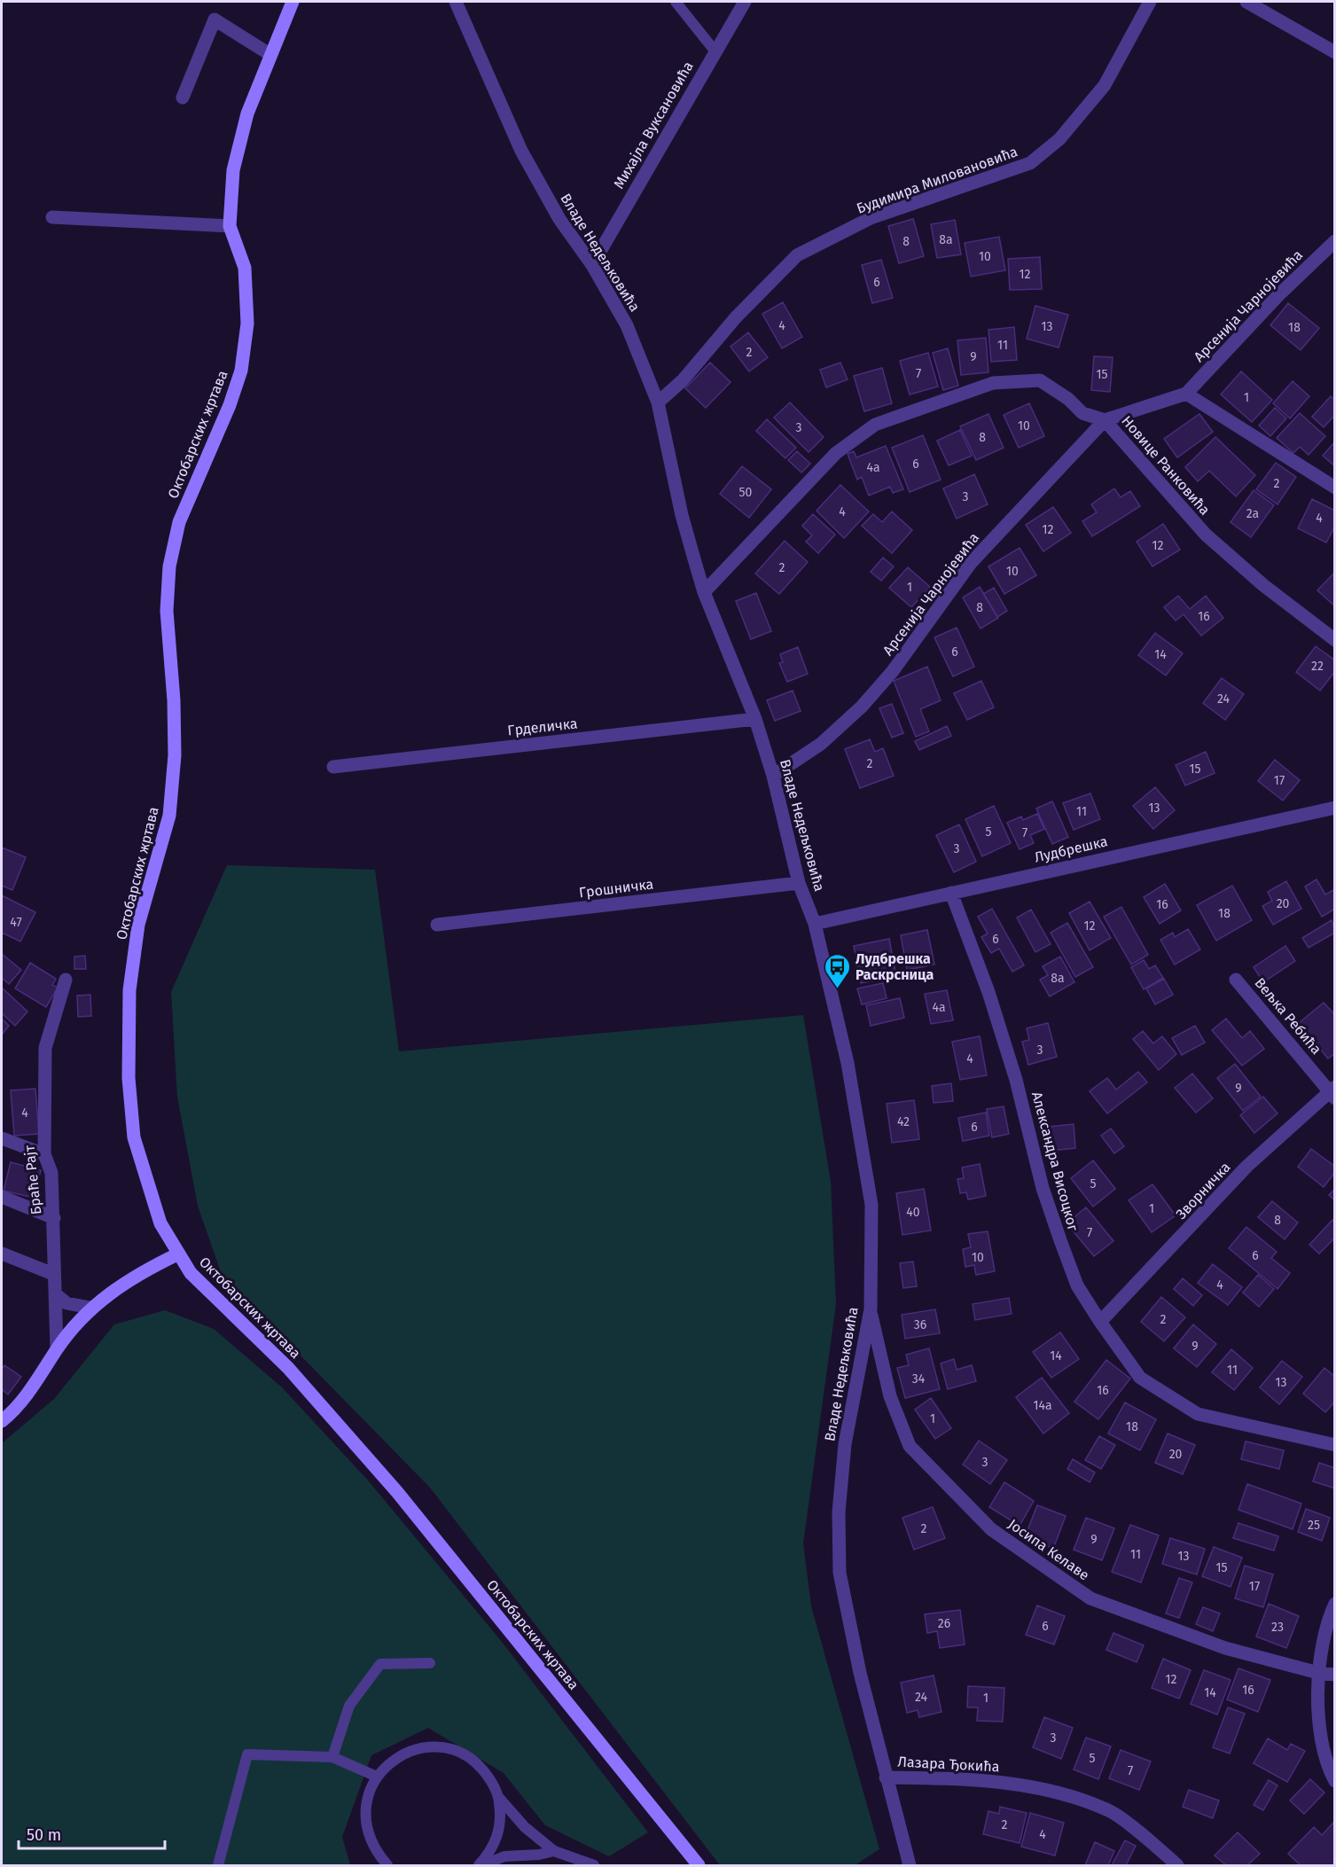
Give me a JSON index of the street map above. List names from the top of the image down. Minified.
{"streets":{"street":["Михајла Вуксановића","Будимира Миловановића","Владе Недељковића","Арсенија Чарнојевића","Октобарских жртава","Новице Ранковића","Грделичка","Лудбрешка","Грошничка","Вељка Ребића","Александра Висоцког","Браће Рајт","Зворничка","Јосипа Келаве","Лазара Ђокића"]},"crossings":[["Михајла Вуксановића","Владе Недељковића"],["Будимира Миловановића","Владе Недељковића"],["Владе Недељковића","Арсенија Чарнојевића"],["Владе Недељковића","Новице Ранковића"],["Владе Недељковића","Грделичка"],["Владе Недељковића","Лудбрешка"],["Владе Недељковића","Грошничка"],["Владе Недељковића","Јосипа Келаве"],["Владе Недељковића","Лазара Ђокића"],["Арсенија Чарнојевића","Новице Ранковића"],["Лудбрешка","Александра Висоцког"],["Вељка Ребића","Зворничка"],["Александра Висоцког","Зворничка"]],"places":{"bus stop":["Лудбрешка Раскрсница"]},"house_numbers":["8a","8","10","12","6","4","13","18","11","2","9","7","15","1","10","3","8","6","4a","2","50","3","4","2a","4","12","12","2","10","1","8","16","6","14","22","24","2","15","17","13","11","5","7","3","20","16","18","47","12","6","8a","4a","3","4","9","4","42","6","5","1","40","8","7","6","10","4","2","36","9","14","11","34","13","16","14a","1","18","20","3","25","2","9","11","13","15","17","26","6","23","12","16","14","24","1","3","5","7","2","4"],"scale_bar":"50 m"}
